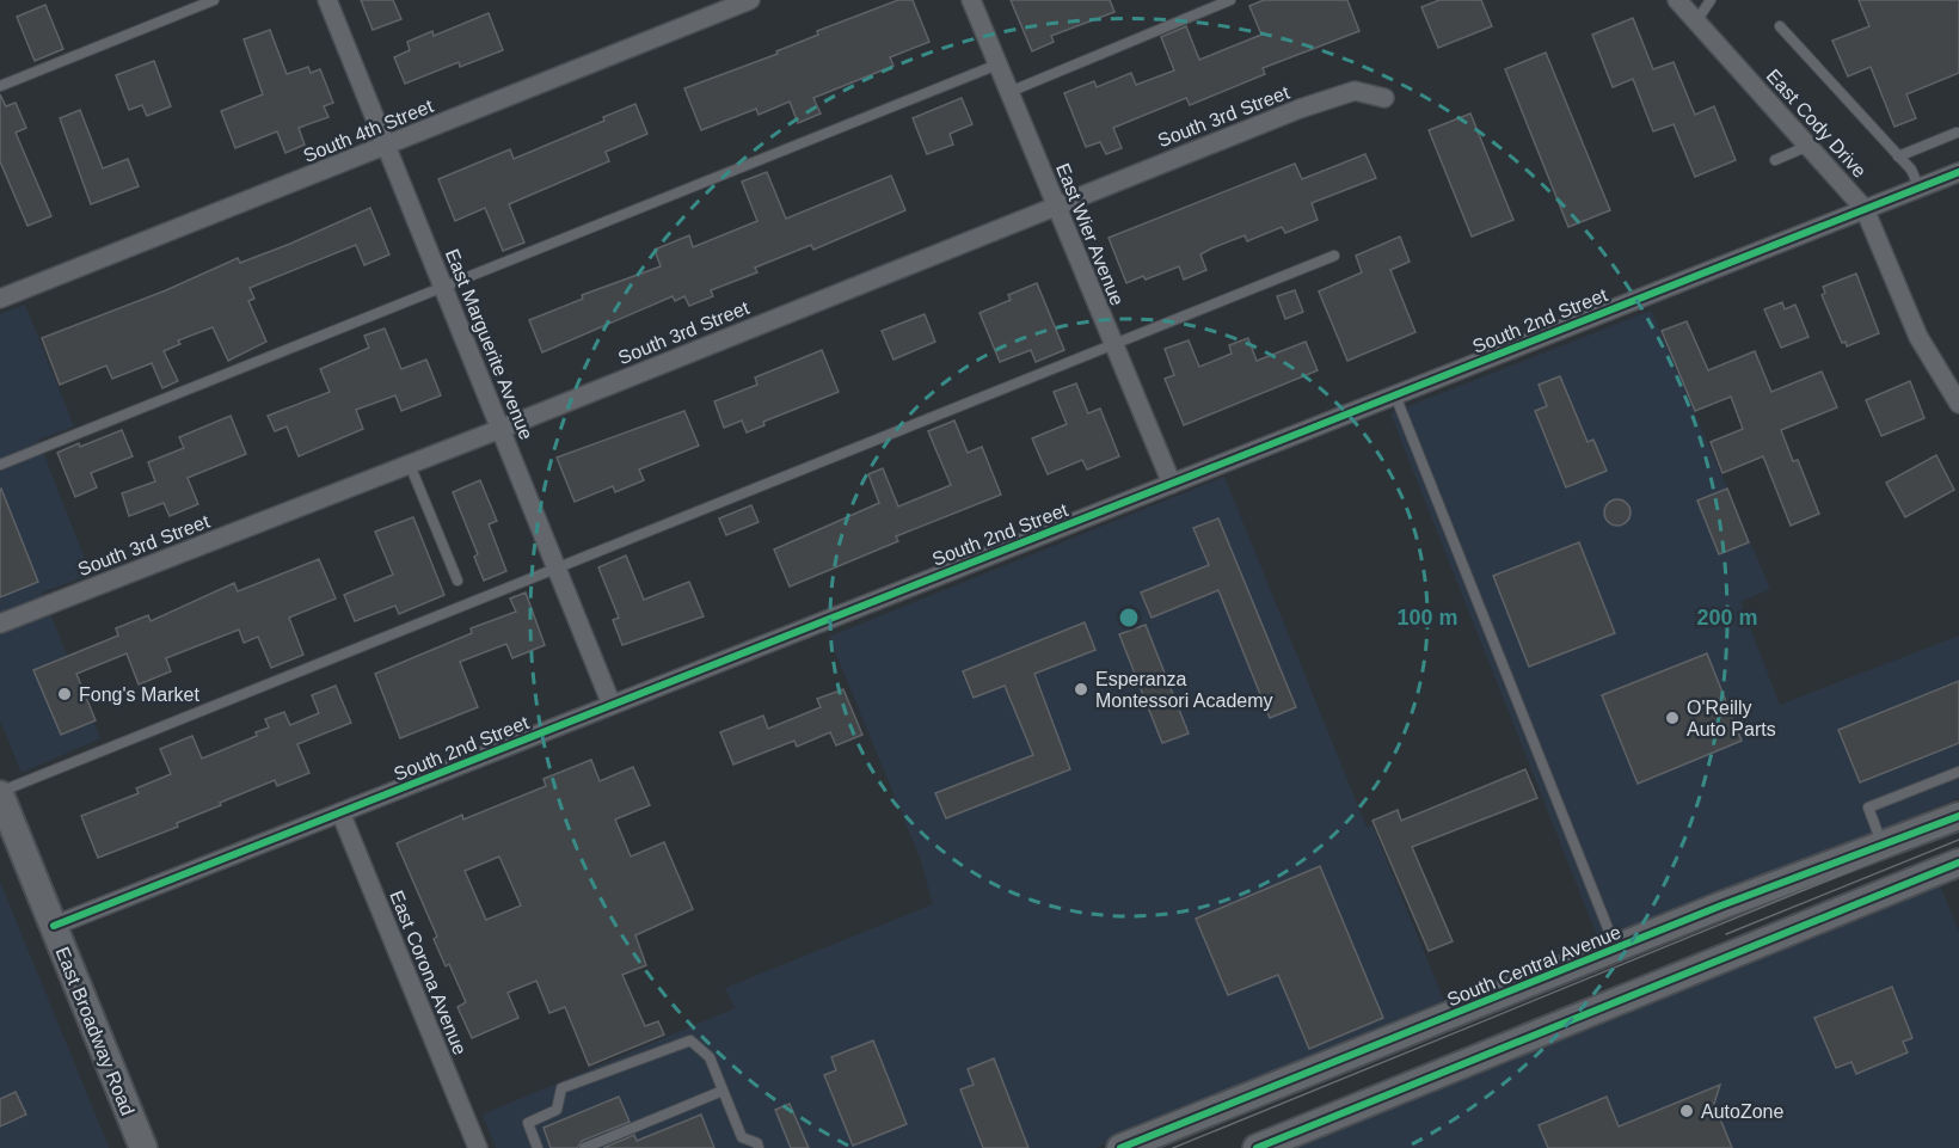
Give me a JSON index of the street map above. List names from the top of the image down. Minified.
{"streets":{"main road":["South Central Avenue","East Broadway Road"],"street":["South 3rd Street","East Cody Drive","South 4th Street","East Wier Avenue","South 2nd Street","East Marguerite Avenue","East Corona Avenue"]},"crossings":[["South 3rd Street","East Wier Avenue"],["South 3rd Street","East Marguerite Avenue"],["East Cody Drive","South 2nd Street"],["South 4th Street","East Marguerite Avenue"],["East Wier Avenue","South 2nd Street"],["South 2nd Street","East Marguerite Avenue"],["South 2nd Street","East Corona Avenue"],["South 2nd Street","East Broadway Road"]],"places":["Esperanza Montessori Academy","Fong's Market","O'Reilly Auto Parts","AutoZone"],"rings":["100 m","200 m"]}
